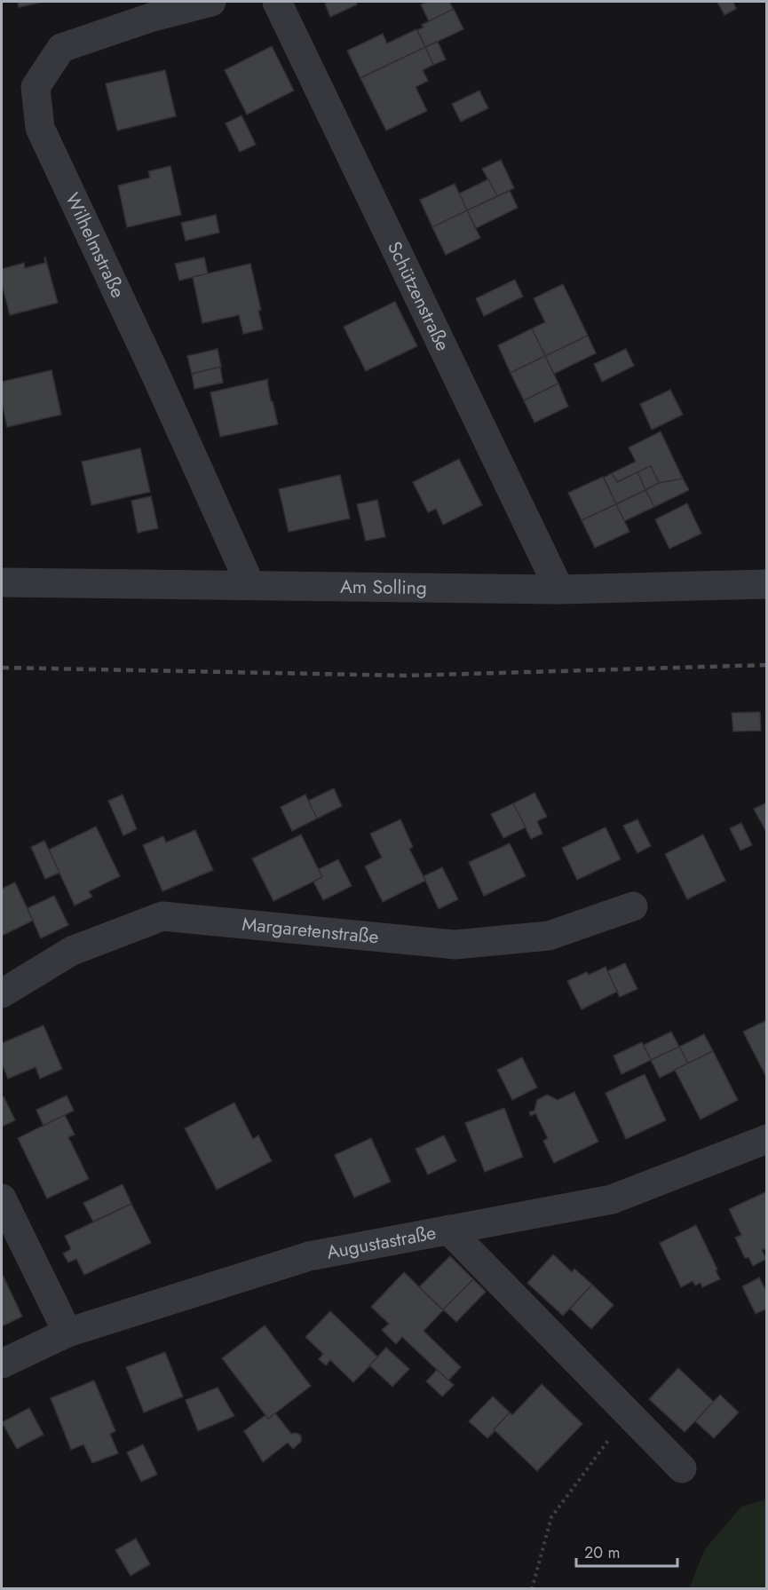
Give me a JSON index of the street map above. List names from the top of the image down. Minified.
{"streets":{"street":["Wilhelmstraße","Schützenstraße","Am Solling","Margaretenstraße","Augustastraße"]},"crossings":[["Wilhelmstraße","Am Solling"],["Schützenstraße","Am Solling"]],"scale_bar":"20 m"}
